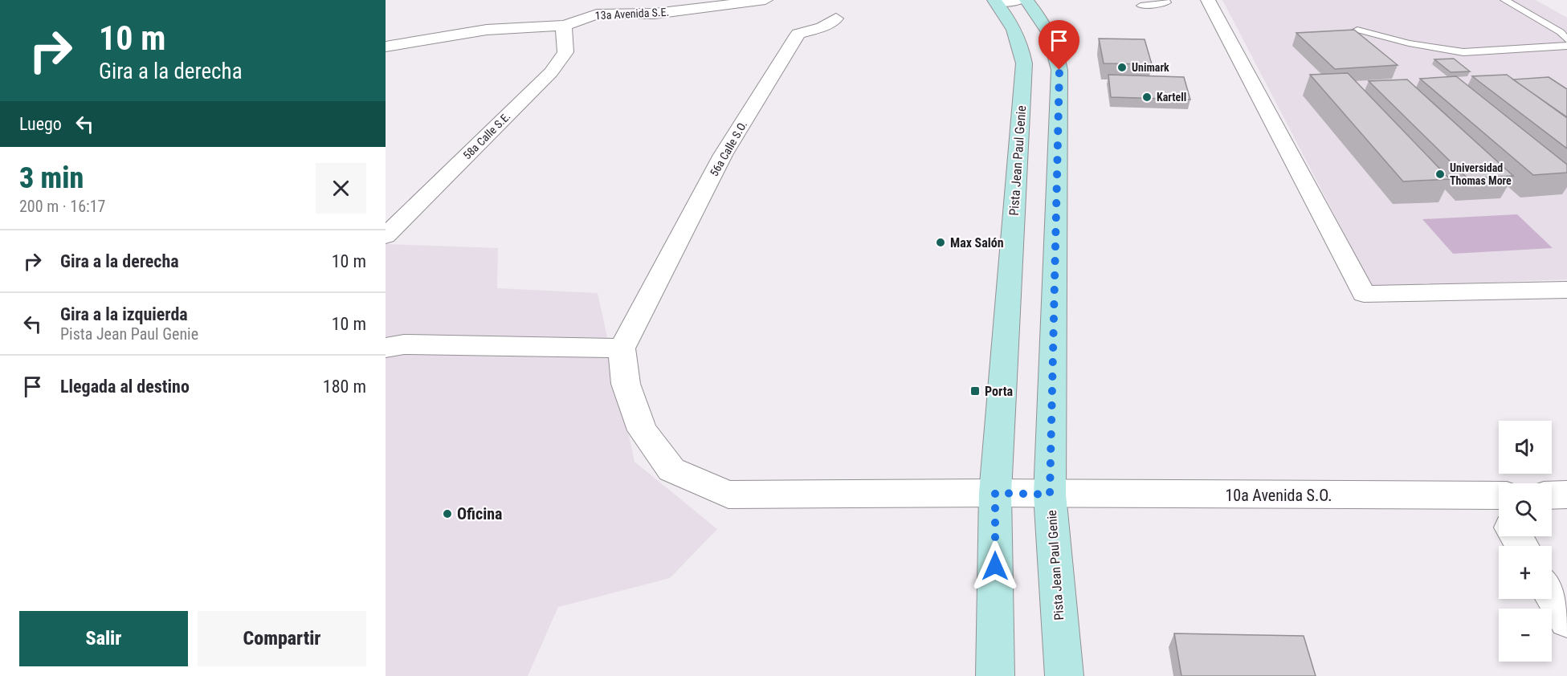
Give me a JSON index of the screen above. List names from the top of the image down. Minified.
{"streets":{"main road":["Pista Jean Paul Genie"],"street":["13a Avenida S.E.","58a Calle S.E.","56a Calle S.O.","10a Avenida S.O."]},"crossings":[["13a Avenida S.E.","58a Calle S.E."],["56a Calle S.O.","10a Avenida S.O."],["Pista Jean Paul Genie","10a Avenida S.O."]],"places":{"other":["Unimark","Kartell","Universidad Thomas More","Max Salón","Oficina"],"transit":["Porta"]},"page":{"turn":["10 m","Gira a la derecha"],"then":"Luego","heading":["3 min","200 m · 16:17"],"list":[{"name":"Gira a la derecha","value":"10 m"},{"name":"Gira a la izquierda","note":"Pista Jean Paul Genie","value":"10 m"},{"name":"Llegada al destino","value":"180 m"}],"map_buttons":["+","−"],"buttons":["Salir","Compartir"]}}
